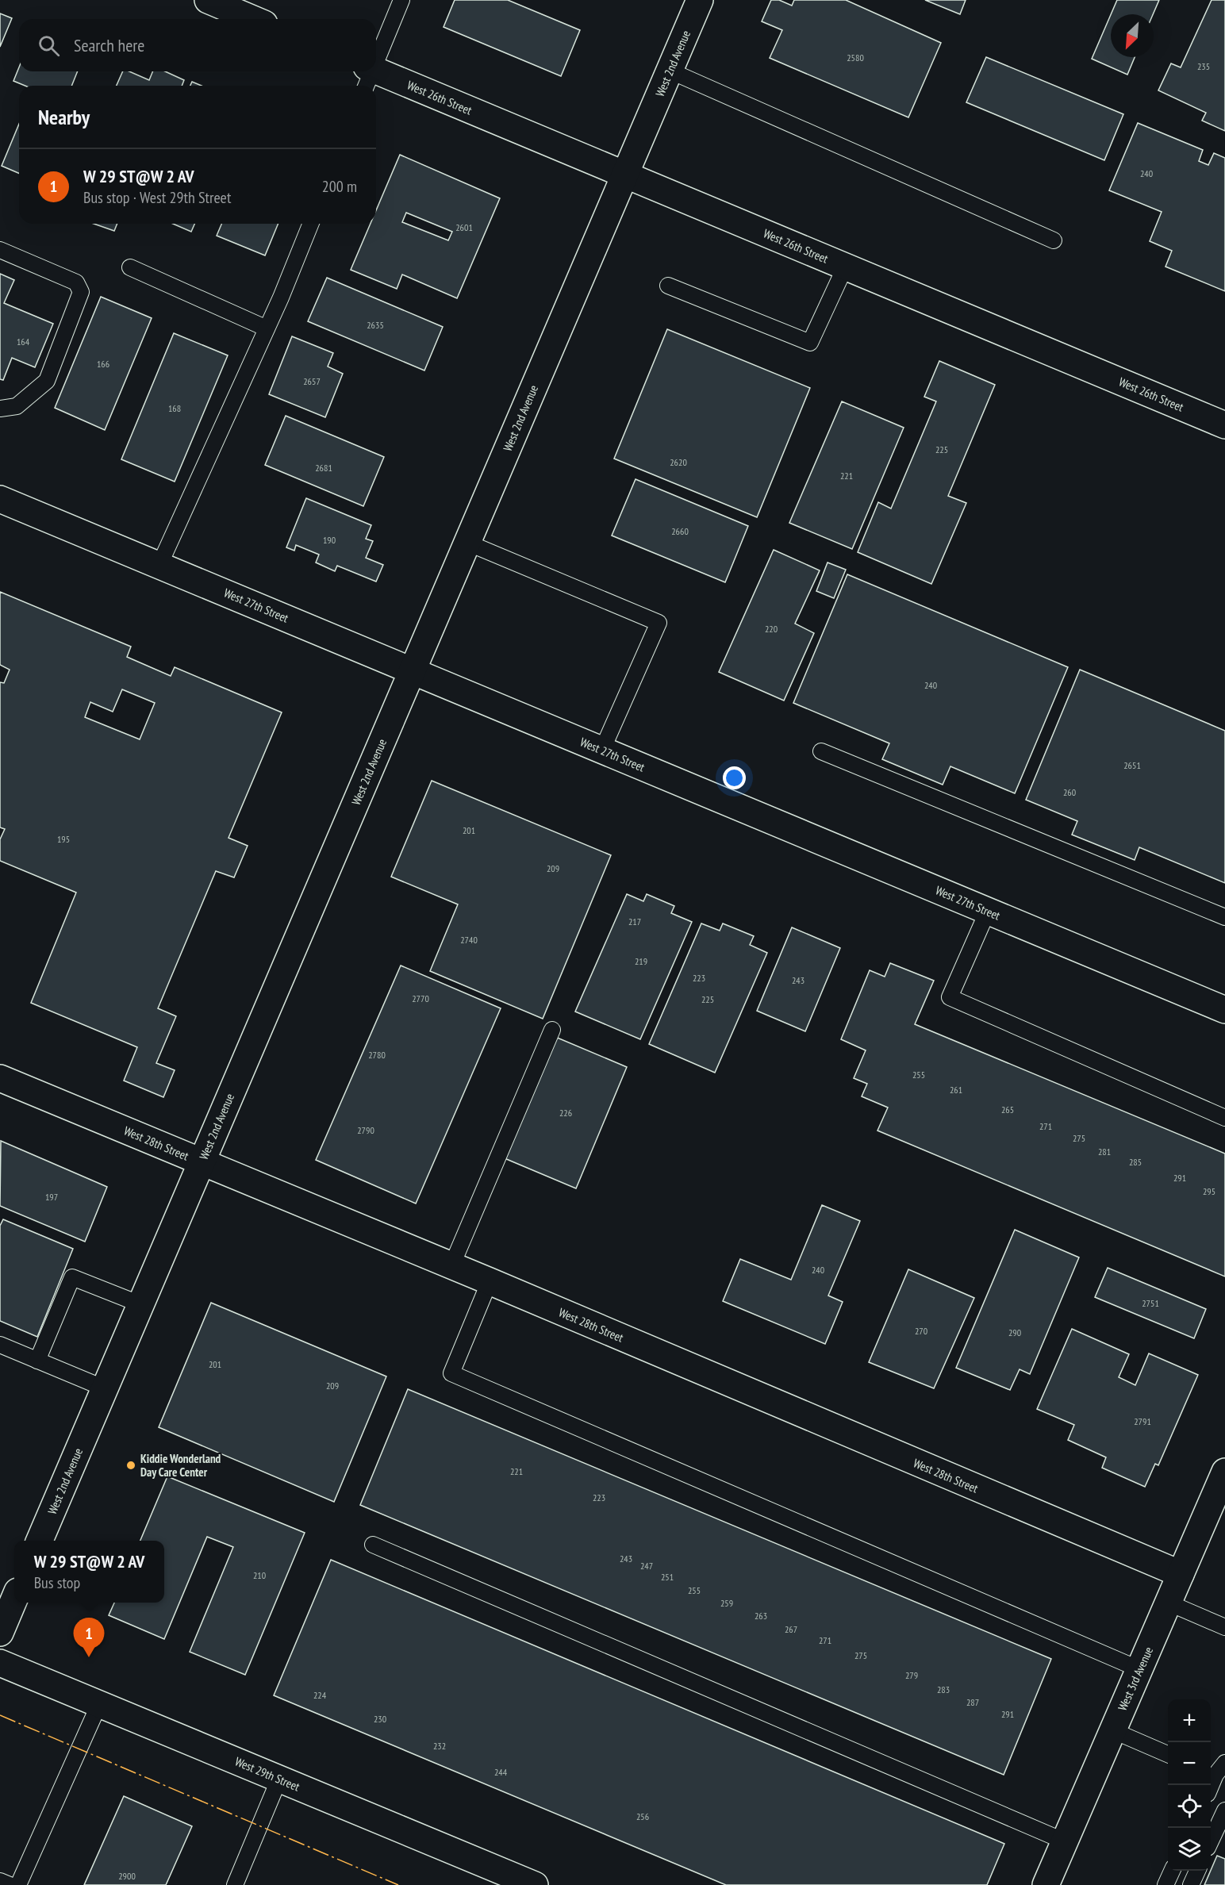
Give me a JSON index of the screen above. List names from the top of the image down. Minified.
{"streets":{"street":["West 2nd Avenue","West 26th Street","West 27th Street","West 28th Street","West 3rd Avenue","West 29th Street"]},"crossings":[["West 2nd Avenue","West 26th Street"],["West 2nd Avenue","West 27th Street"],["West 2nd Avenue","West 28th Street"],["West 28th Street","West 3rd Avenue"]],"places":["Kiddie Wonderland Day Care Center"],"house_numbers":["2580","235","240","2601","2635","164","166","2657","168","225","2620","2681","221","2660","190","220","240","2651","260","201","195","209","217","2740","219","223","243","2770","225","2780","255","261","265","226","271","2790","275","281","285","291","295","197","240","2751","270","290","201","209","2791","221","223","243","247","210","251","255","259","263","267","271","275","279","283","224","287","291","230","232","244","256","2900"],"north":"bottom left","page":{"search":"Search here","heading":"Nearby","list":[{"mark":"1","name":"W 29 ST@W 2 AV","note":"Bus stop · West 29th Street","value":"200 m"}],"popup":["W 29 ST@W 2 AV","Bus stop"],"pins":"1","map_buttons":["+","−"]}}
